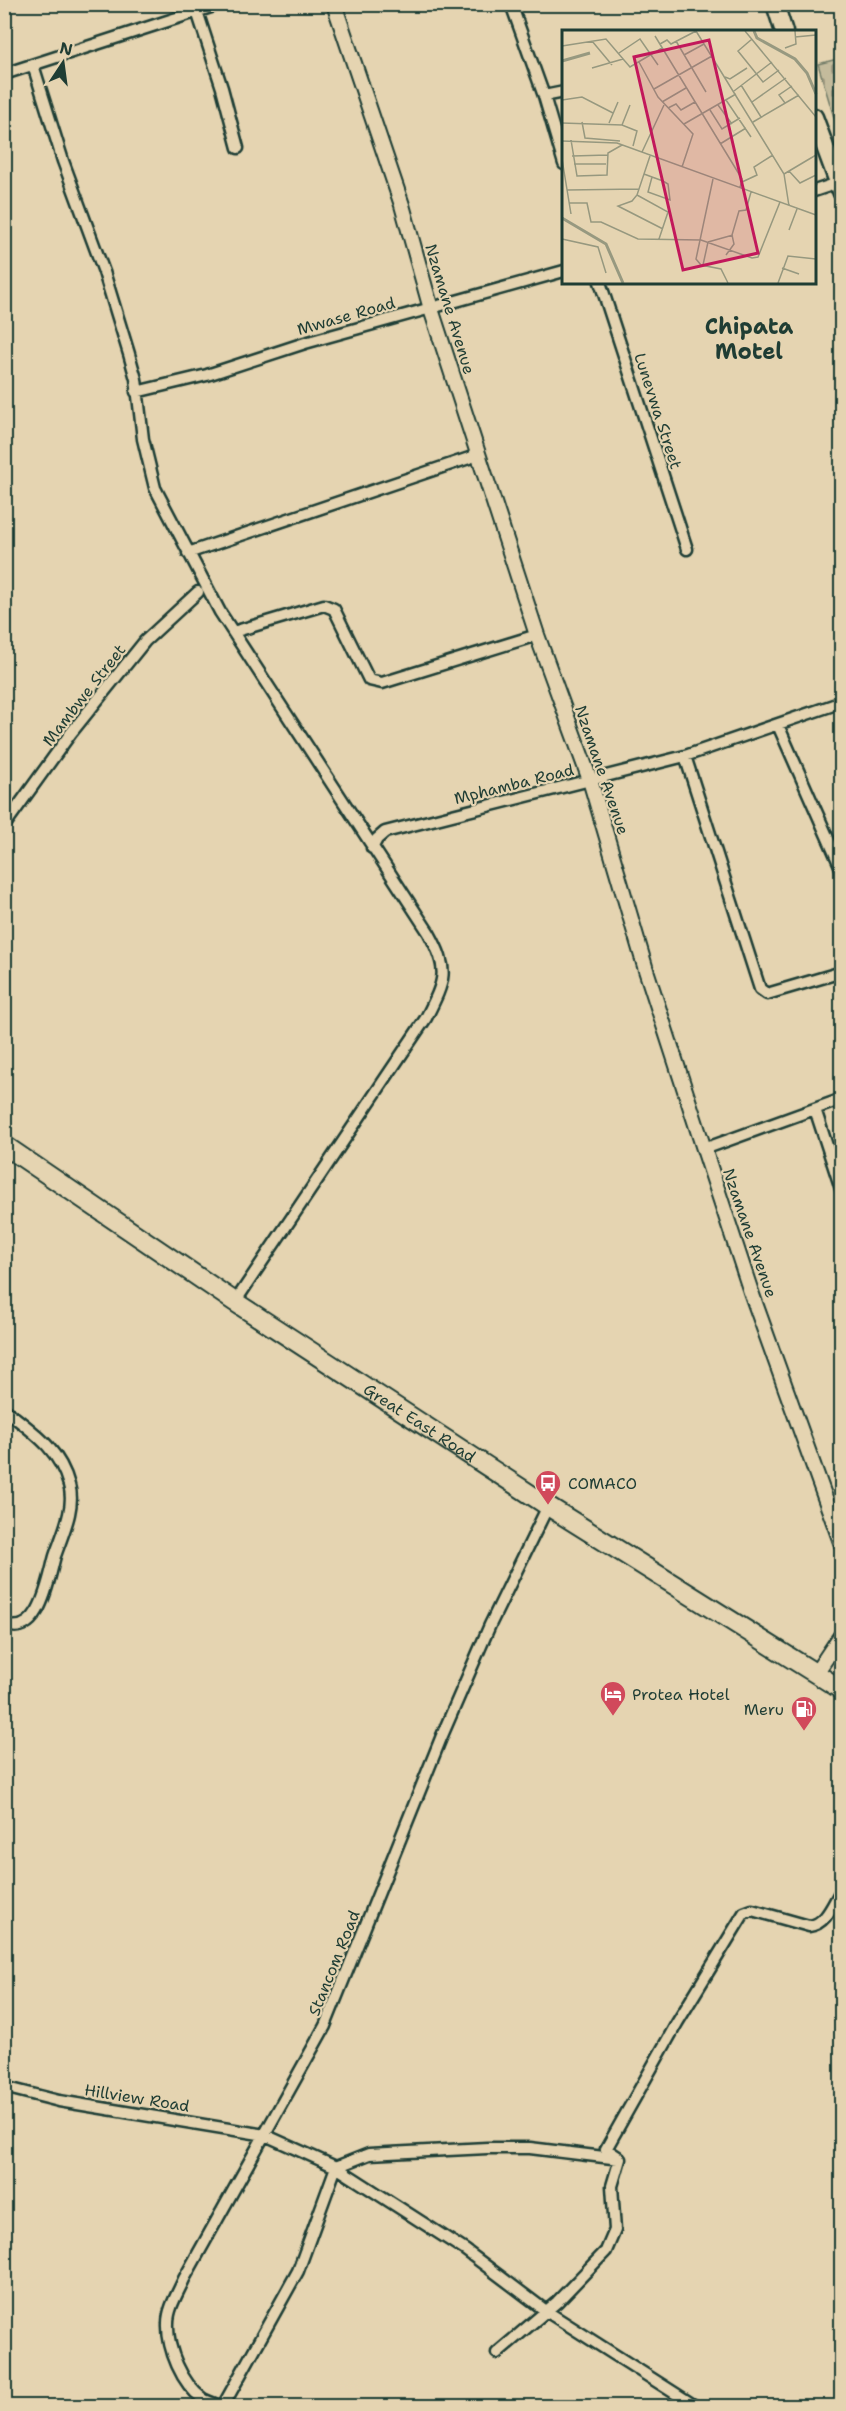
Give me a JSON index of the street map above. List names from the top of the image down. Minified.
{"streets":{"highway":["Great East Road"],"street":["Nzamane Avenue","Mwase Road","Lunevwa Street","Mambwe Street","Mphamba Road","Stancom Road","Hillview Road"]},"crossings":[["Nzamane Avenue","Mwase Road"],["Nzamane Avenue","Mphamba Road"],["Great East Road","Stancom Road"],["Stancom Road","Hillview Road"]],"districts":["Chipata Motel"],"places":{"bus stop":["COMACO"],"hotel":["Protea Hotel"],"fuel station":["Meru"]},"north":"top"}
